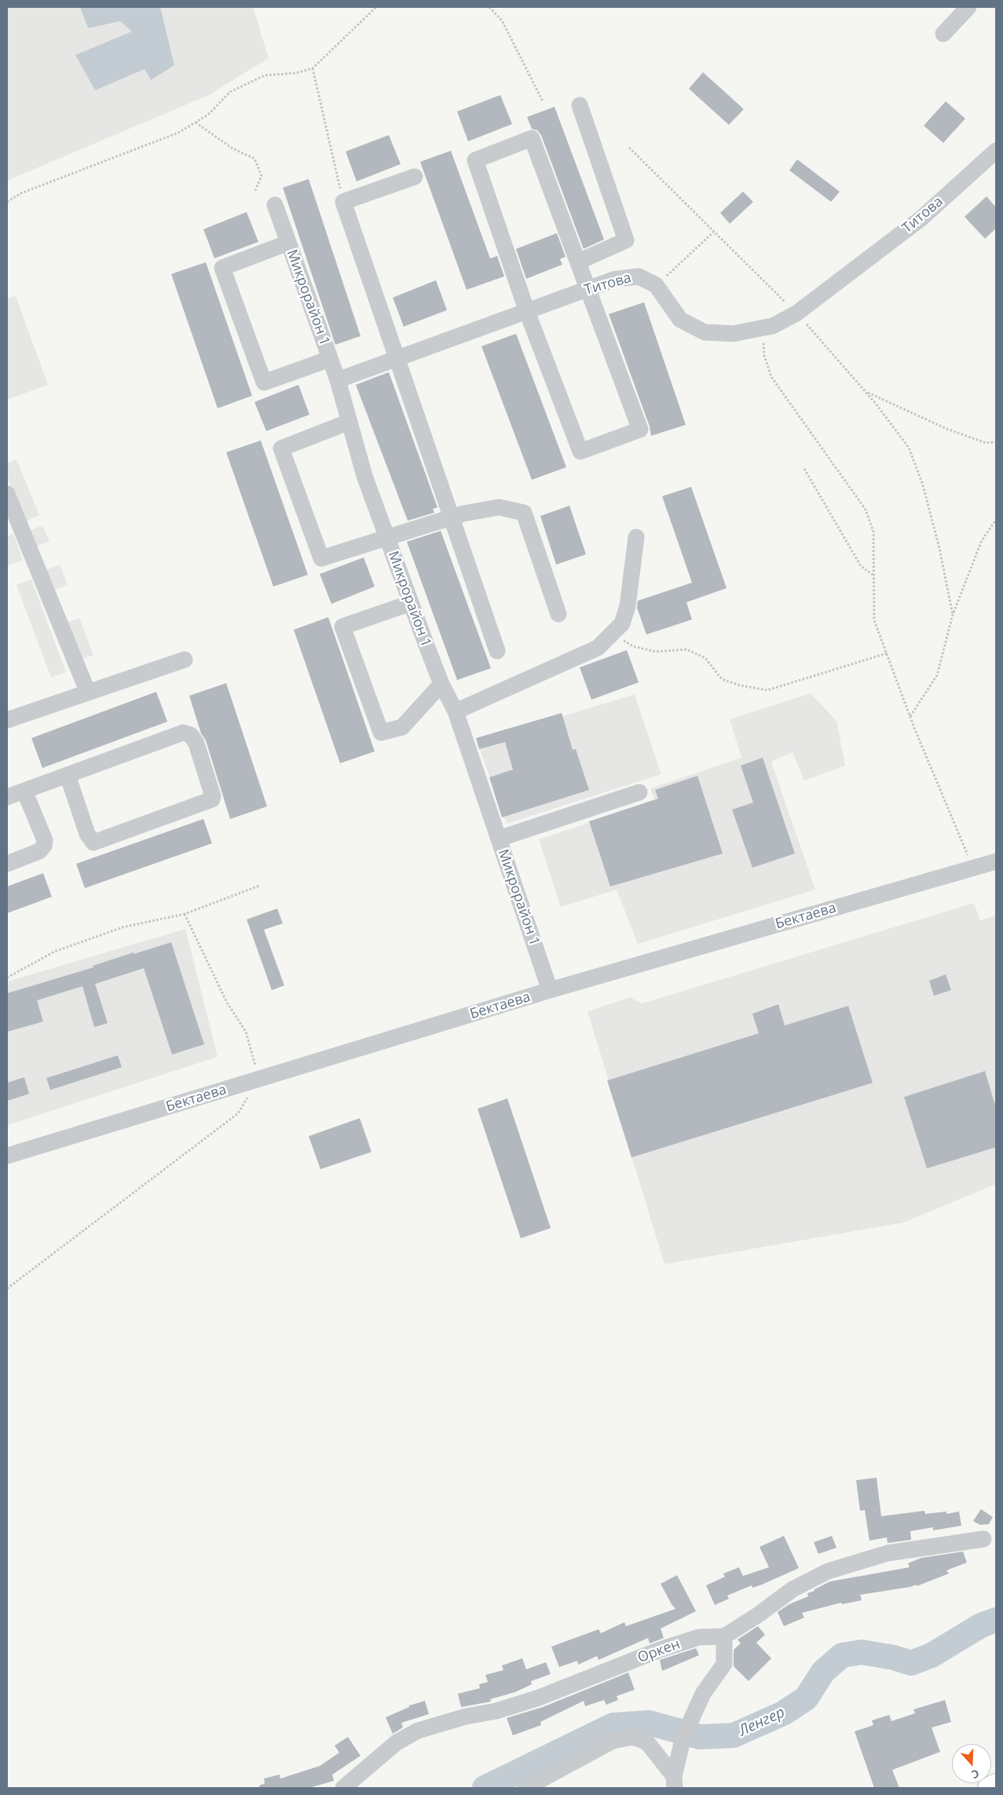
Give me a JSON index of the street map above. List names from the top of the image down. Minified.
{"streets":{"street":["Титова","Микрорайон 1","Бектаева","Оркен"]},"crossings":[["Титова","Микрорайон 1"],["Микрорайон 1","Бектаева"]],"water":["Ленгер"],"north":"bottom"}
